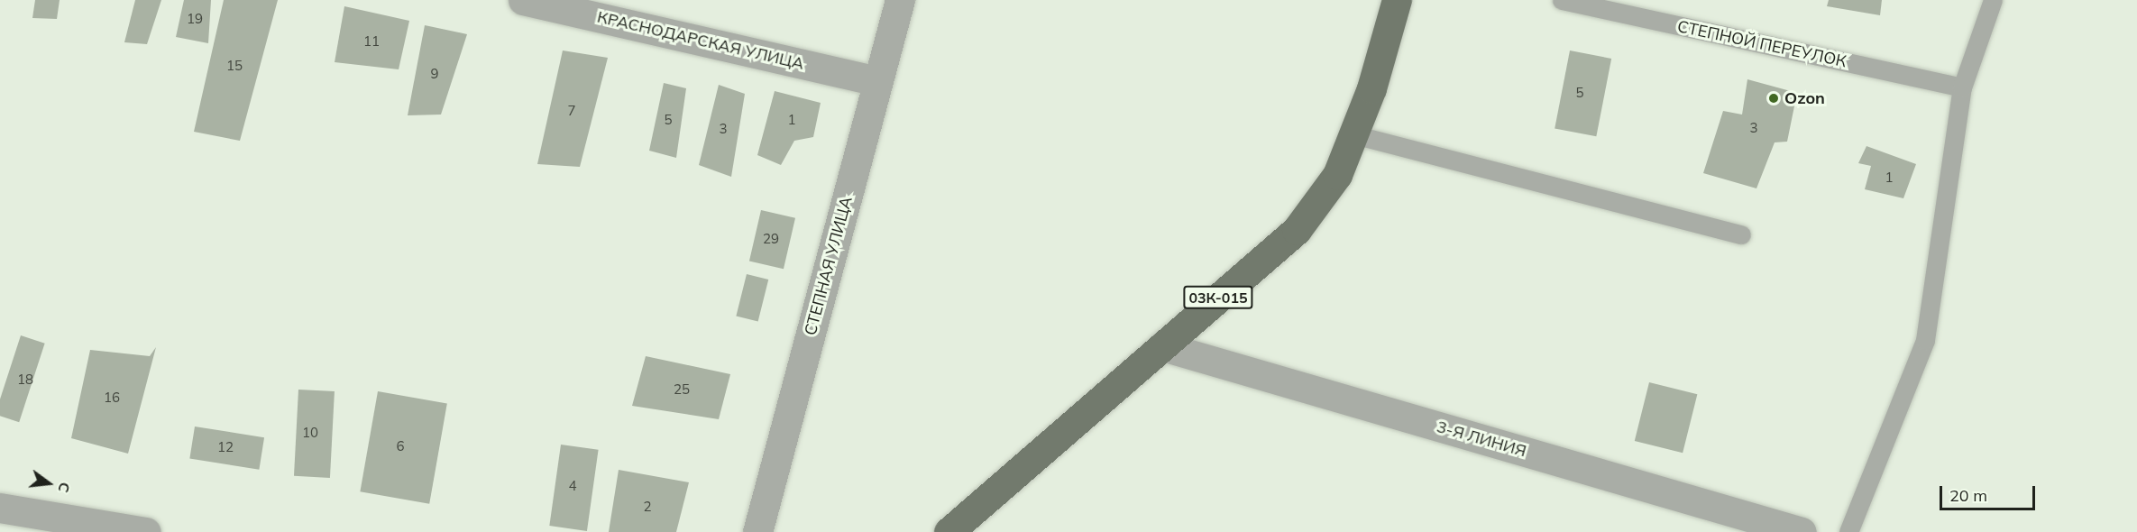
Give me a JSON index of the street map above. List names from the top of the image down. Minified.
{"streets":{"main road":["03К-015"],"street":["КРАСНОДАРСКАЯ УЛИЦА","СТЕПНАЯ УЛИЦА","3-Я ЛИНИЯ"],"lane":["СТЕПНОЙ ПЕРЕУЛОК"]},"crossings":[["КРАСНОДАРСКАЯ УЛИЦА","СТЕПНАЯ УЛИЦА"],["03К-015","3-Я ЛИНИЯ"]],"places":["Ozon"],"house_numbers":["19","11","15","9","5","7","5","1","3","3","1","29","18","25","16","10","6","12","4","2"],"scale_bar":"20 m","north":"right"}
